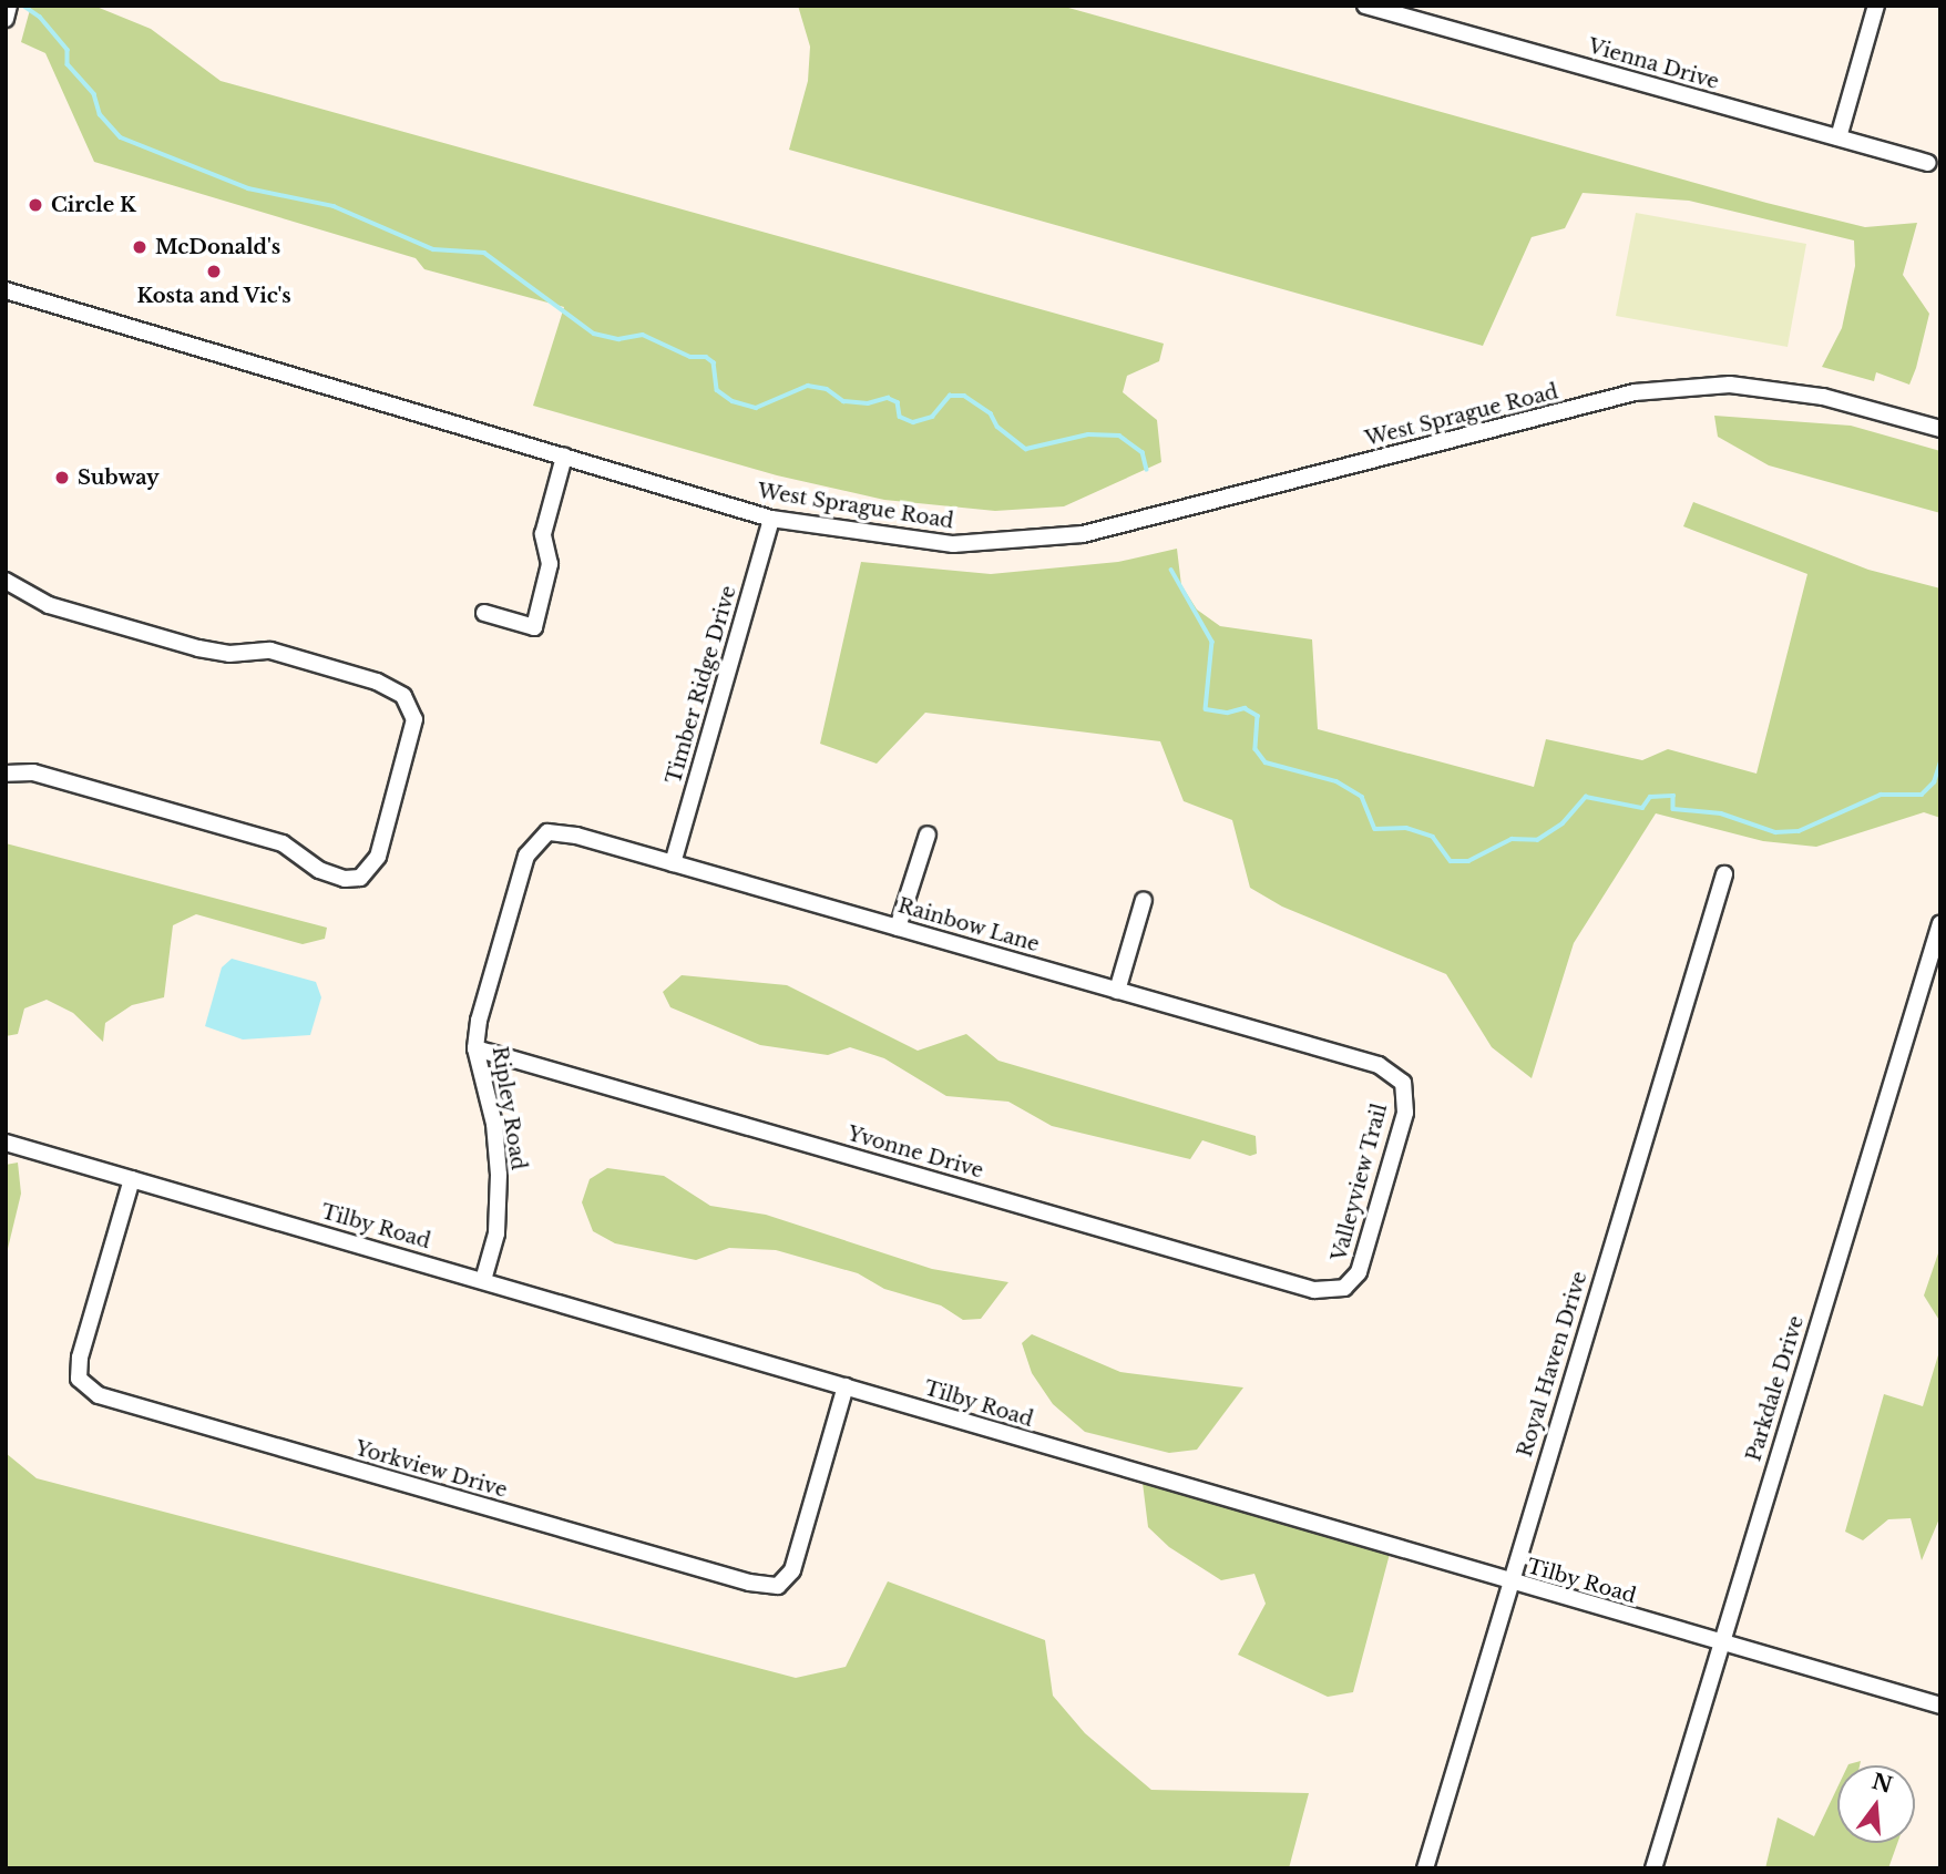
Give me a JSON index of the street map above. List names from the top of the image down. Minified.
{"streets":{"street":["Vienna Drive","West Sprague Road","Timber Ridge Drive","Rainbow Lane","Ripley Road","Yvonne Drive","Valleyview Trail","Tilby Road","Royal Haven Drive","Parkdale Drive","Yorkview Drive"]},"crossings":[["West Sprague Road","Timber Ridge Drive"],["Timber Ridge Drive","Rainbow Lane"],["Rainbow Lane","Ripley Road"],["Rainbow Lane","Valleyview Trail"],["Ripley Road","Yvonne Drive"],["Ripley Road","Tilby Road"],["Yvonne Drive","Valleyview Trail"],["Tilby Road","Royal Haven Drive"],["Tilby Road","Parkdale Drive"],["Tilby Road","Yorkview Drive"]],"places":["Circle K","McDonald's","Kosta and Vic's","Subway"],"north":"top"}
